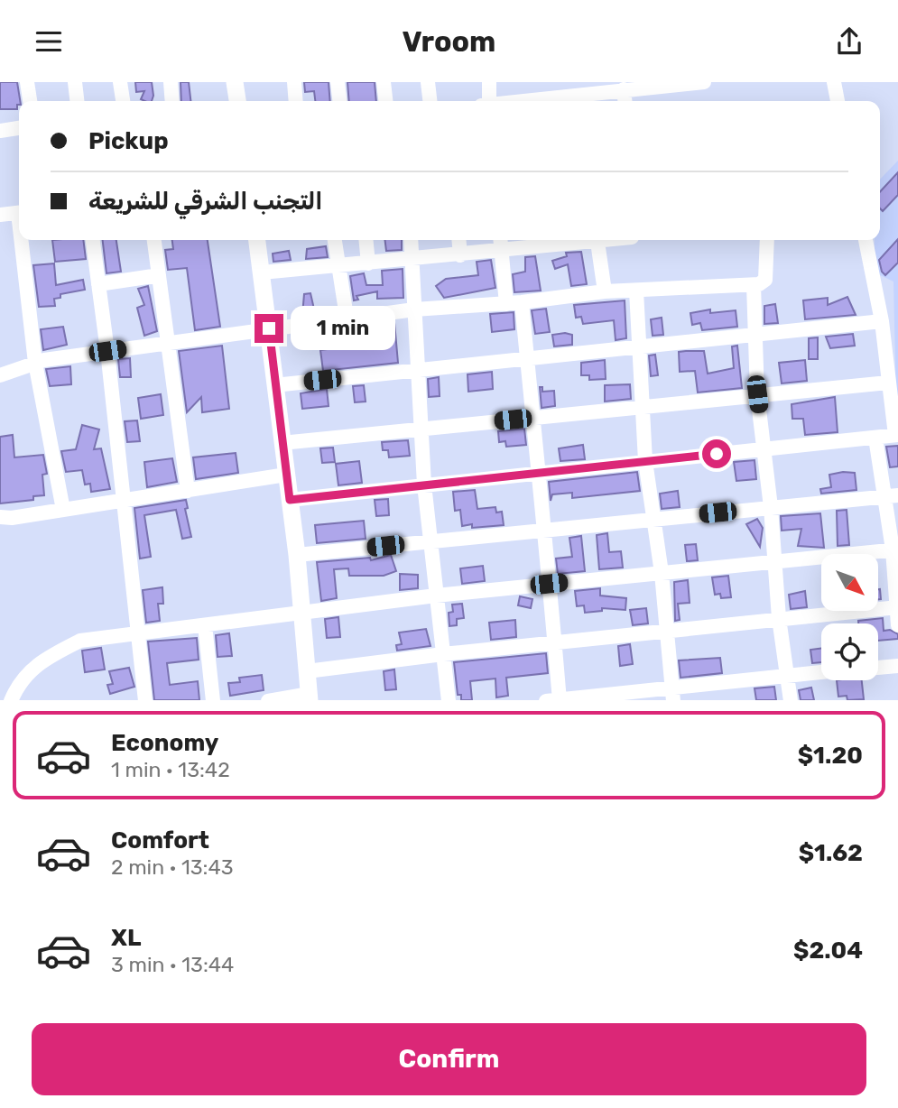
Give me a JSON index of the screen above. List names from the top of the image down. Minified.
{"north":"bottom right","page":{"header":"Vroom","banner":["Pickup","التجنب الشرقي للشريعة"],"bubble":"1 min","list":[{"name":"Economy","note":"1 min · 13:42","value":"$1.20"},{"name":"Comfort","note":"2 min · 13:43","value":"$1.62"},{"name":"XL","note":"3 min · 13:44","value":"$2.04"}],"buttons":"Confirm"}}
